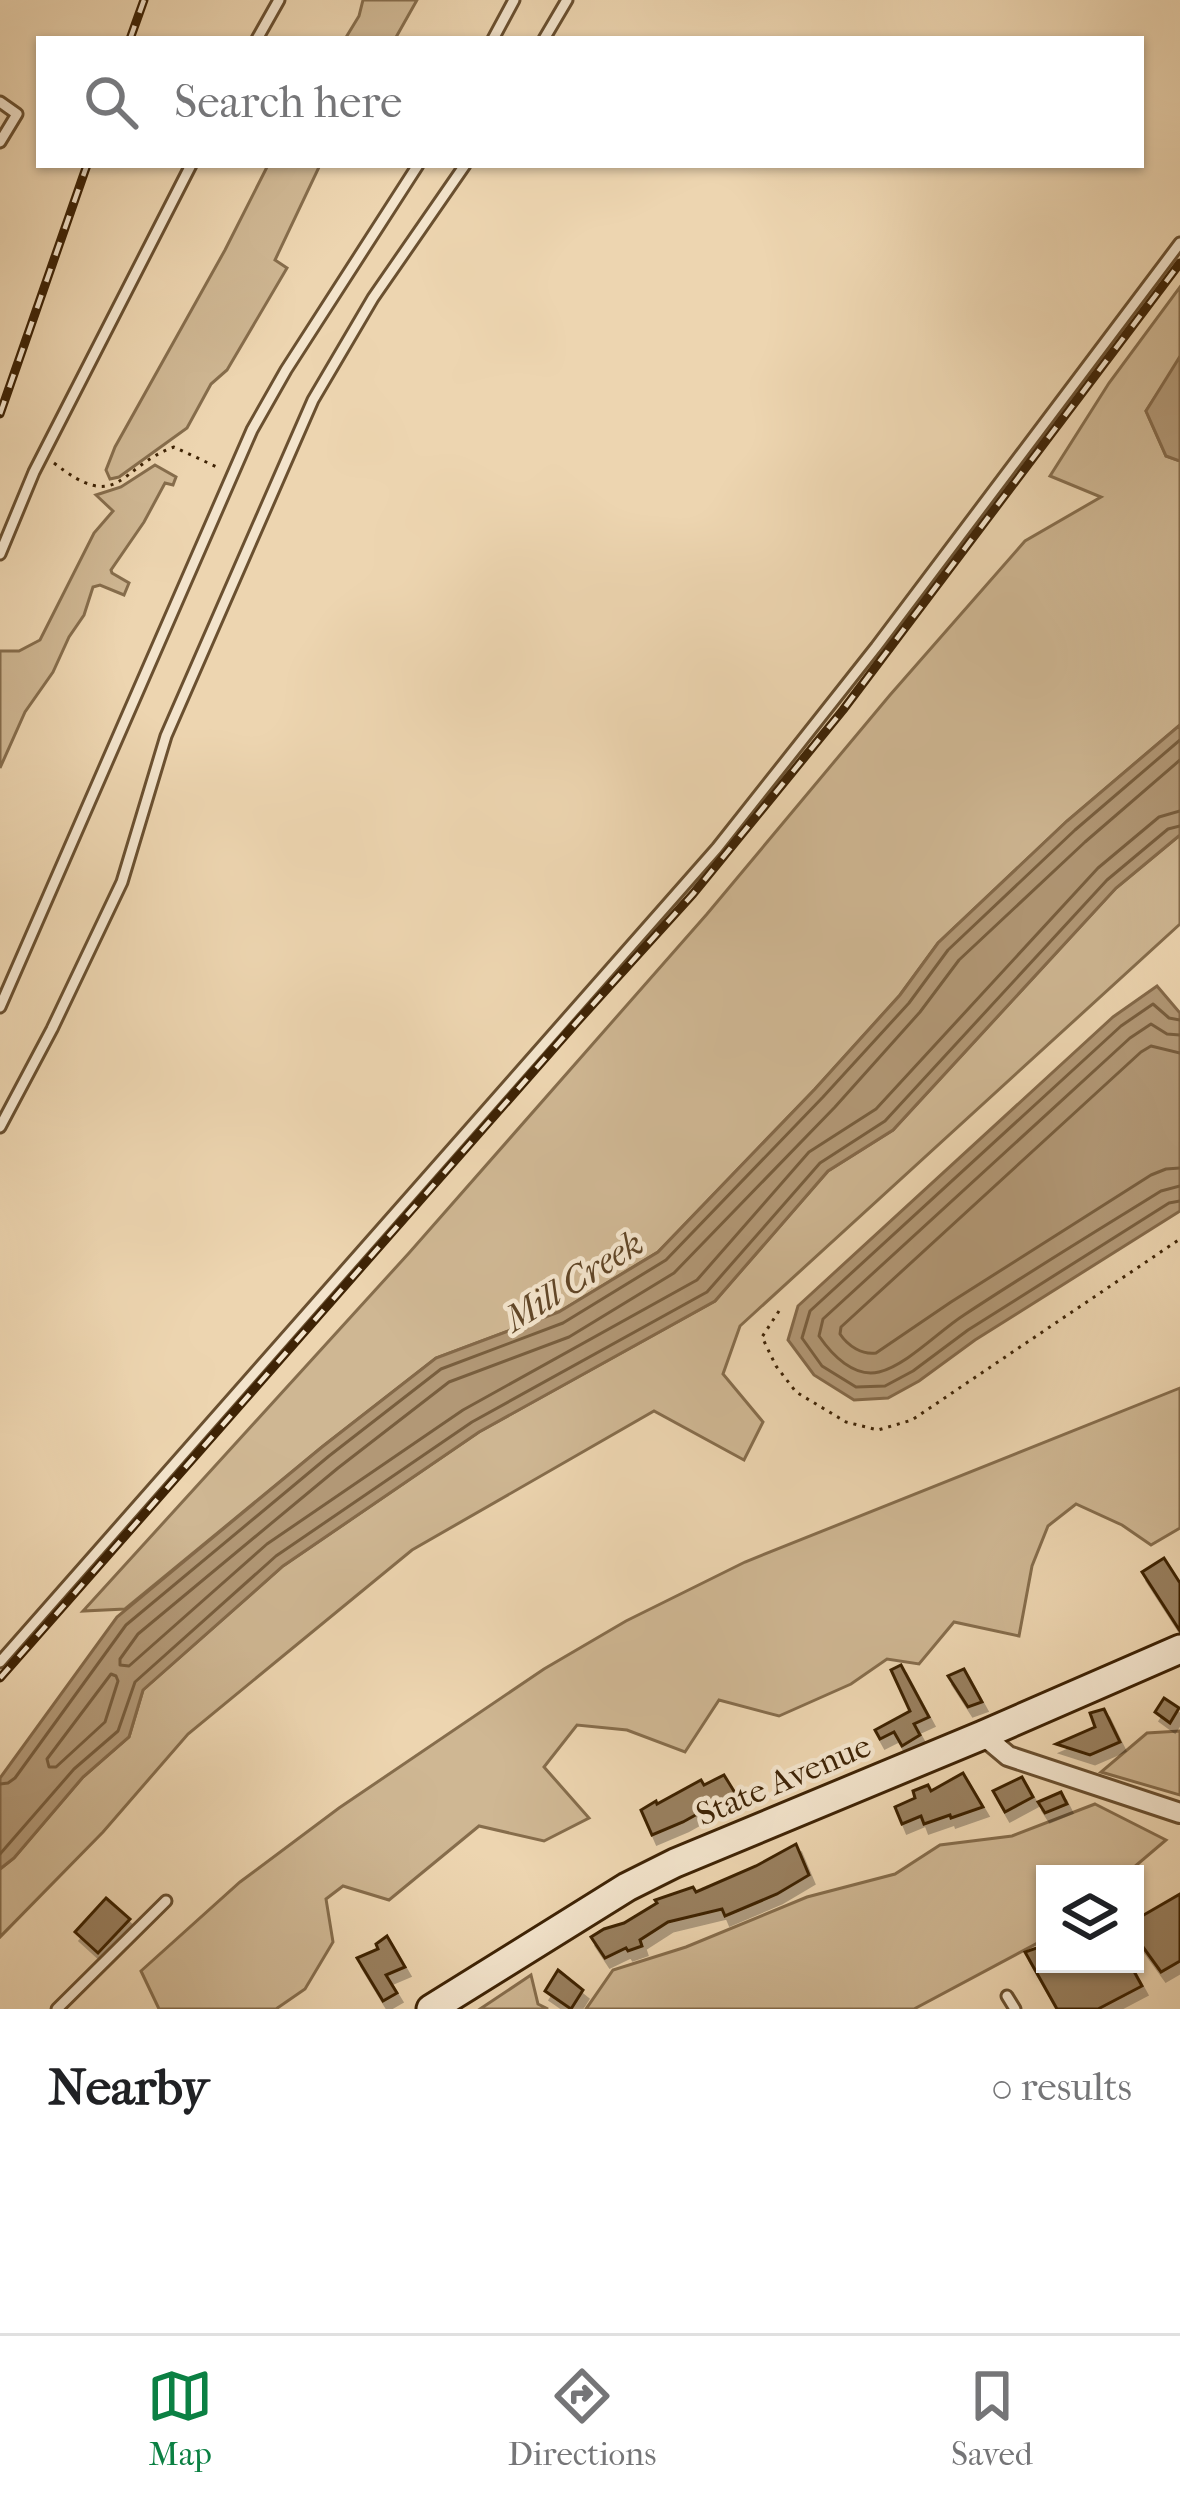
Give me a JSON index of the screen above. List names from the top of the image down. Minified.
{"streets":{"main road":["State Avenue"]},"water":["Mill Creek"],"page":{"search":"Search here","heading":["Nearby","0 results"],"nav":["Map","Directions","Saved"]}}
